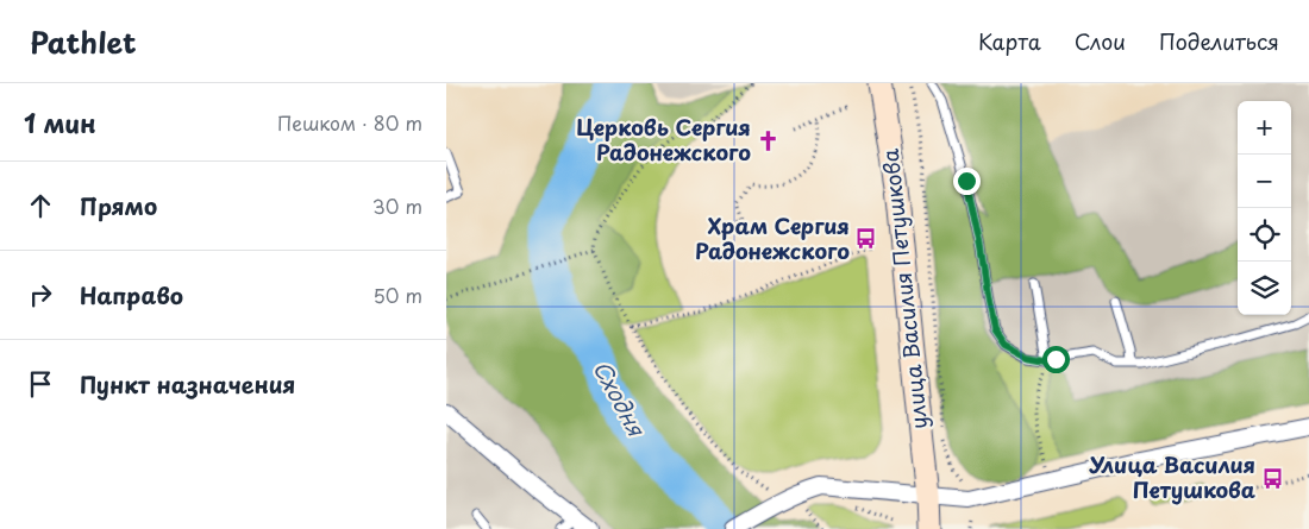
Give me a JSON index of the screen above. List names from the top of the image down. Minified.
{"streets":{"main road":["улица Василия Петушкова"]},"water":["Сходня"],"places":{"church":["Церковь Сергия Радонежского"],"bus stop":["Храм Сергия Радонежского","Улица Василия Петушкова"]},"page":{"header":"Pathlet","nav":["Карта","Слои","Поделиться"],"heading":["1 мин","Пешком · 80 m"],"map_buttons":["+","−"],"list":[["Прямо","30 m"],["Направо","50 m"],"Пункт назначения"]}}
